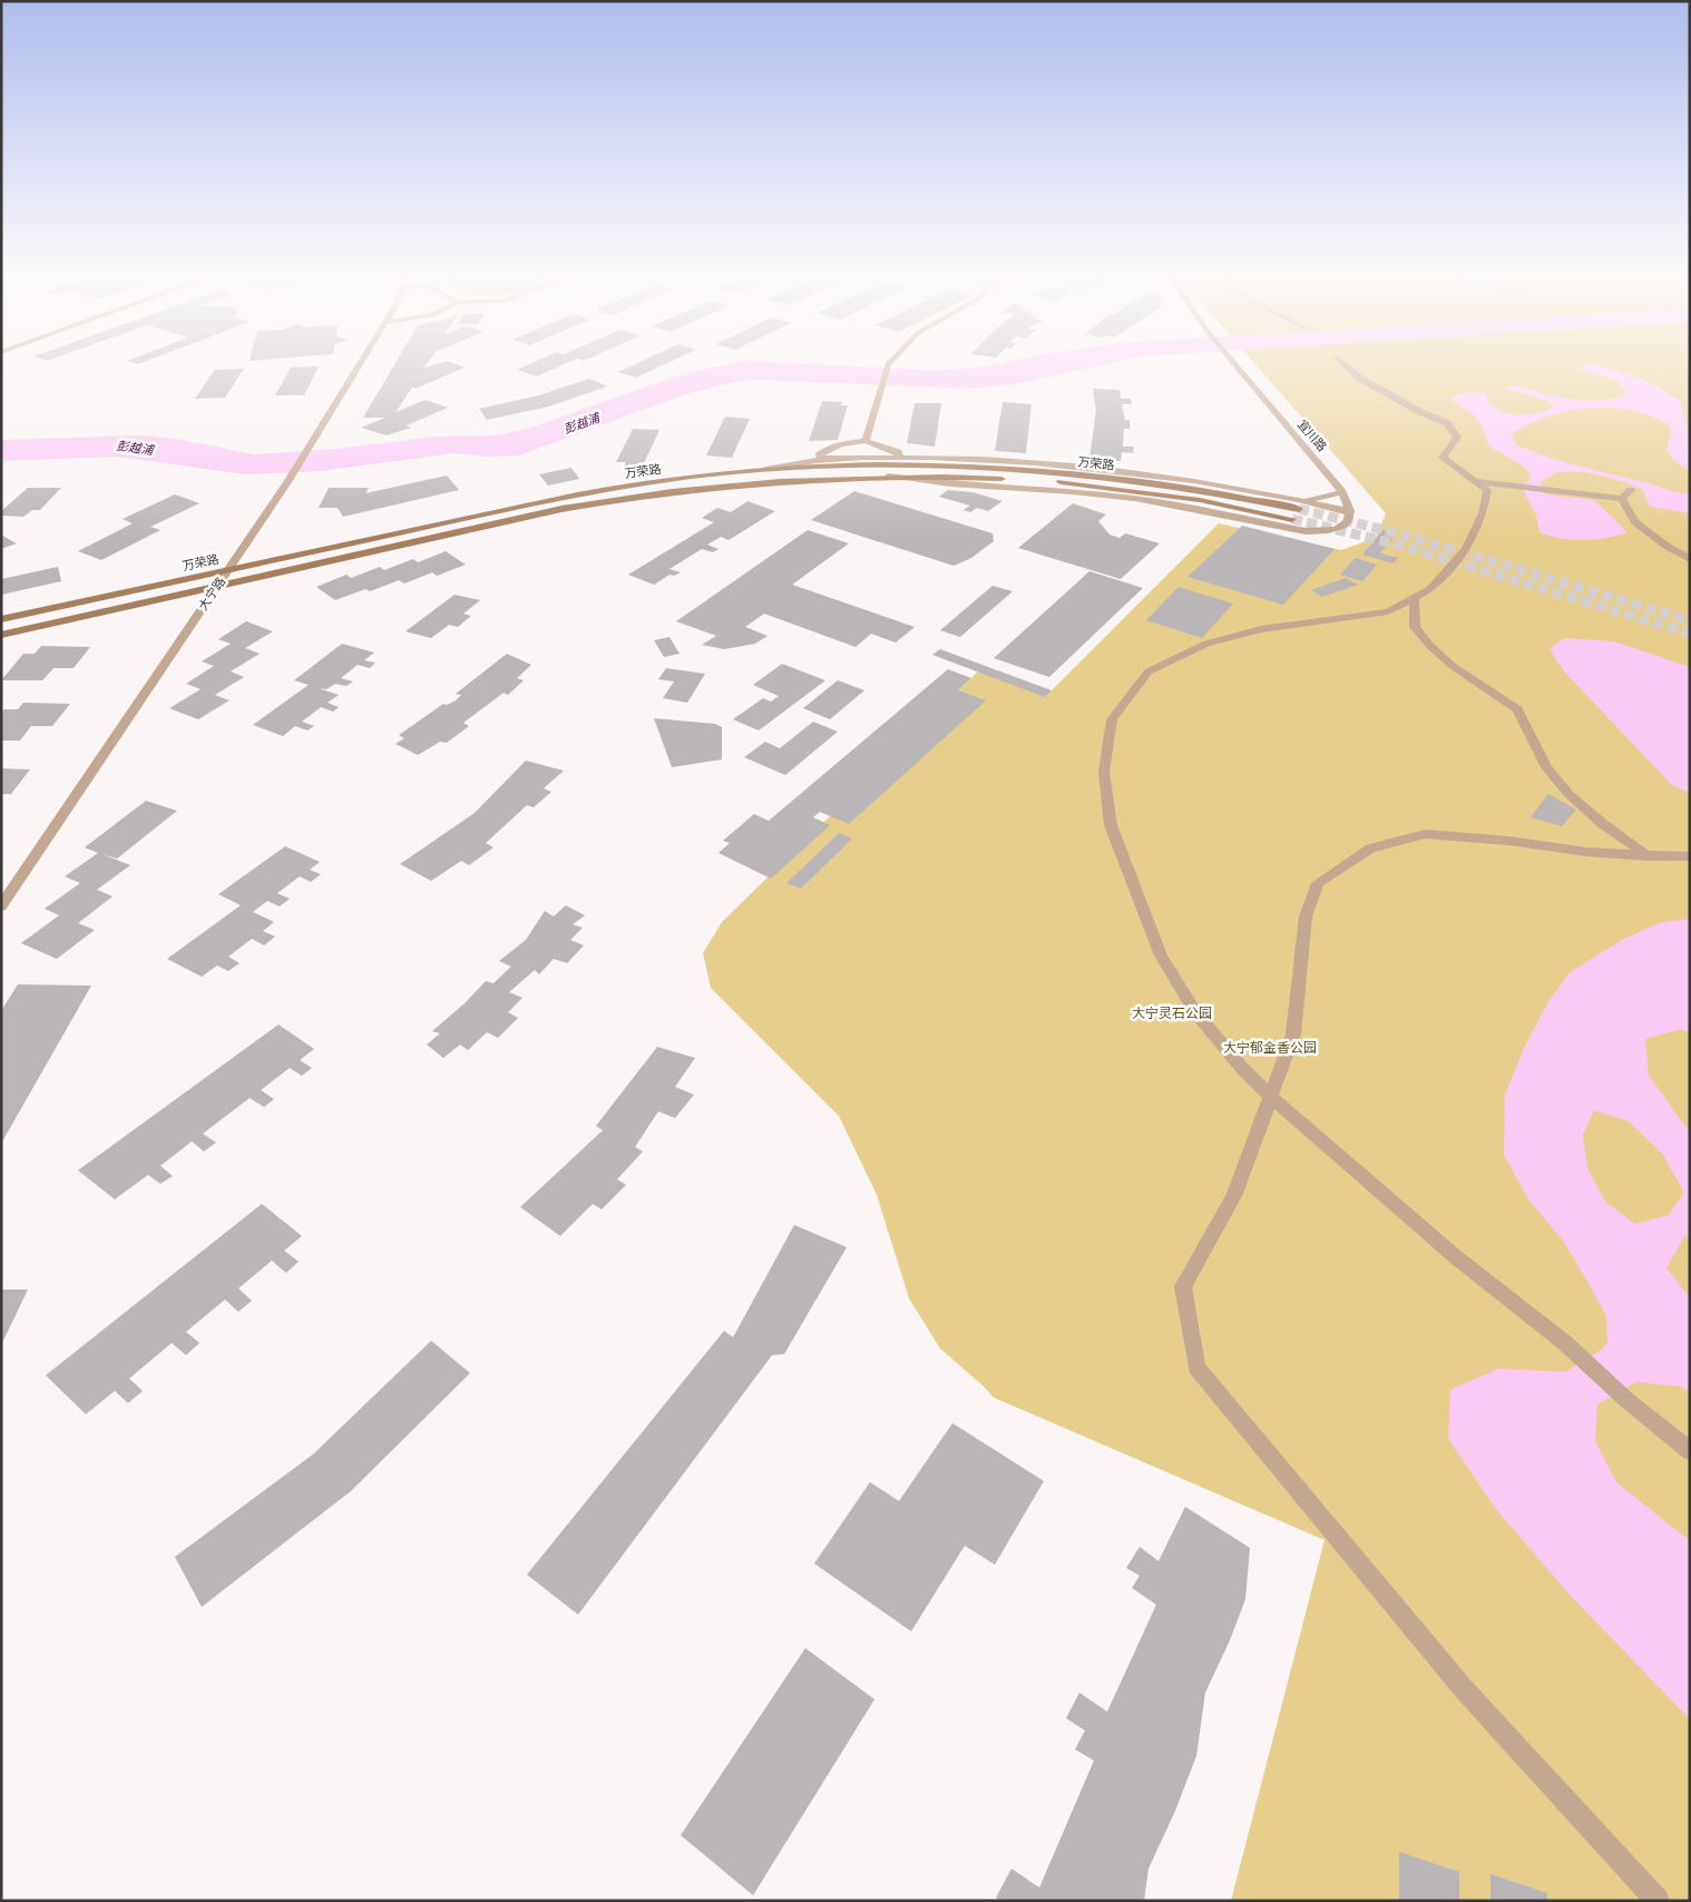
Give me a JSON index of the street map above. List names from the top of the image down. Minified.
{"streets":{"main road":["万荣路"],"street":["宜川路","大宁路"]},"crossings":[["万荣路","大宁路"]],"water":["彭越浦"],"parks":["大宁灵石公园","大宁郁金香公园"]}
